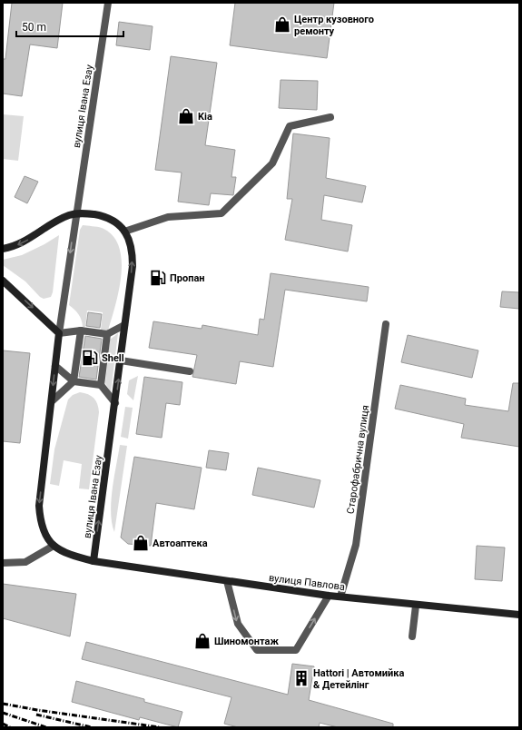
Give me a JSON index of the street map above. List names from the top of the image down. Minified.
{"streets":{"main road":["вулиця Івана Езау","вулиця Павлова"],"street":["Старофабрична вулиця"]},"crossings":[["вулиця Івана Езау","вулиця Павлова"],["Старофабрична вулиця","вулиця Павлова"]],"places":{"shop":["Центр кузовного ремонту","Kia","Автоаптека","Шиномонтаж"],"fuel station":["Пропан","Shell"],"building":["Hattori | Автомийка & Детейлінг"]},"scale_bar":"50 m"}
